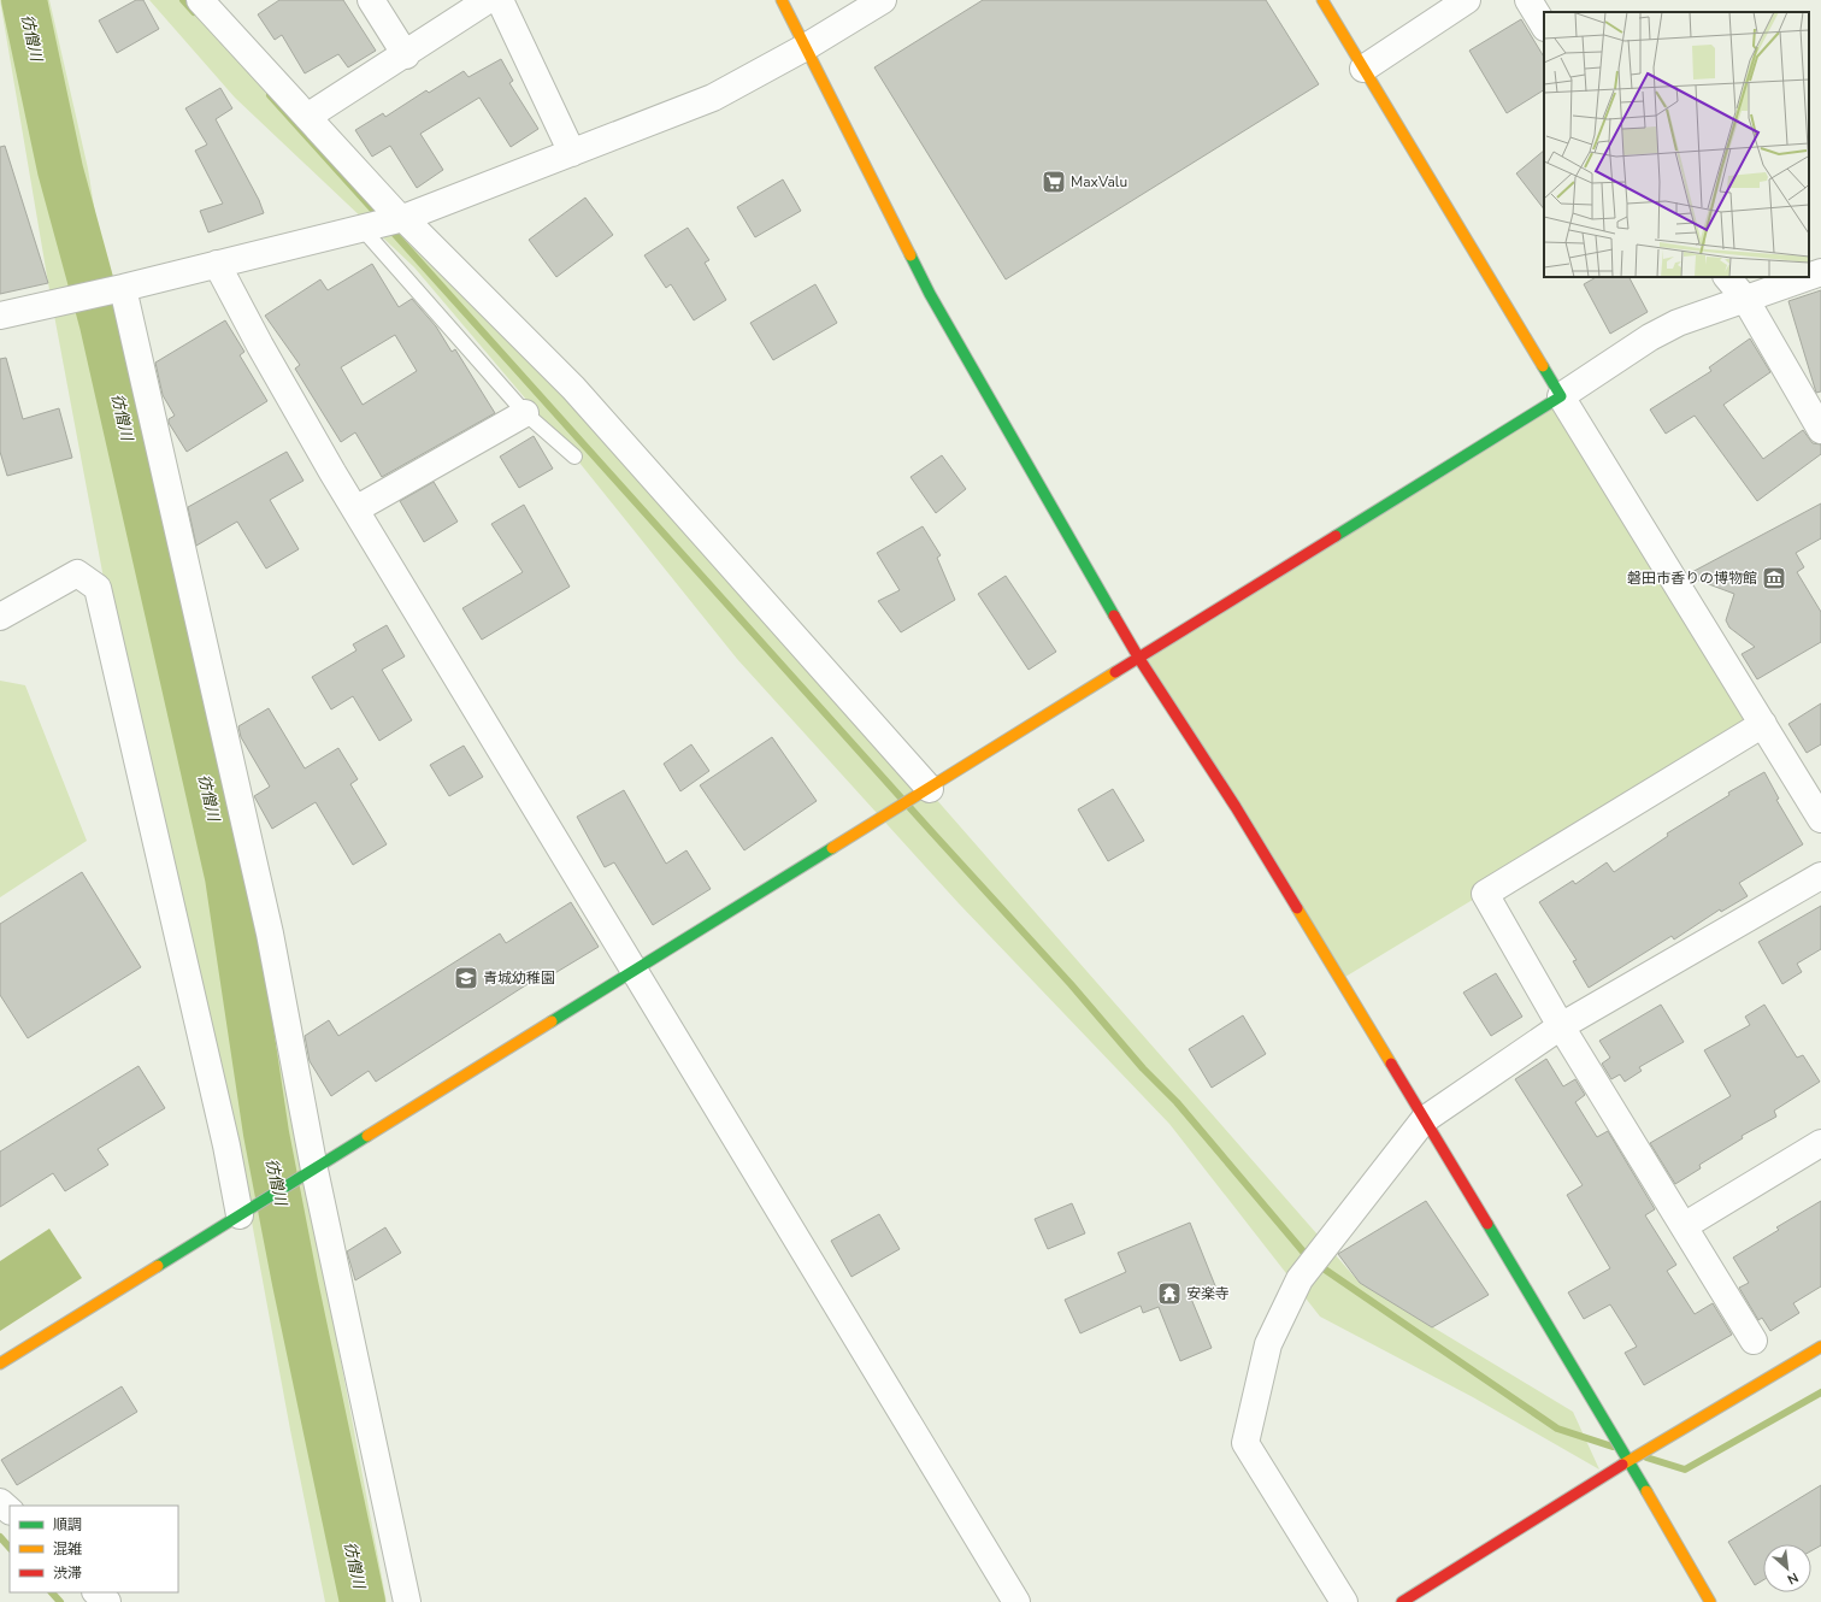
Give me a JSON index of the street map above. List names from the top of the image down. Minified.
{"water":["彷僧川"],"places":{"supermarket":["MaxValu"],"museum":["磐田市香りの博物館"],"school or university":["青城幼稚園"],"temple":["安楽寺"]},"legend":["順調","混雑","渋滞"],"north":"bottom right"}
